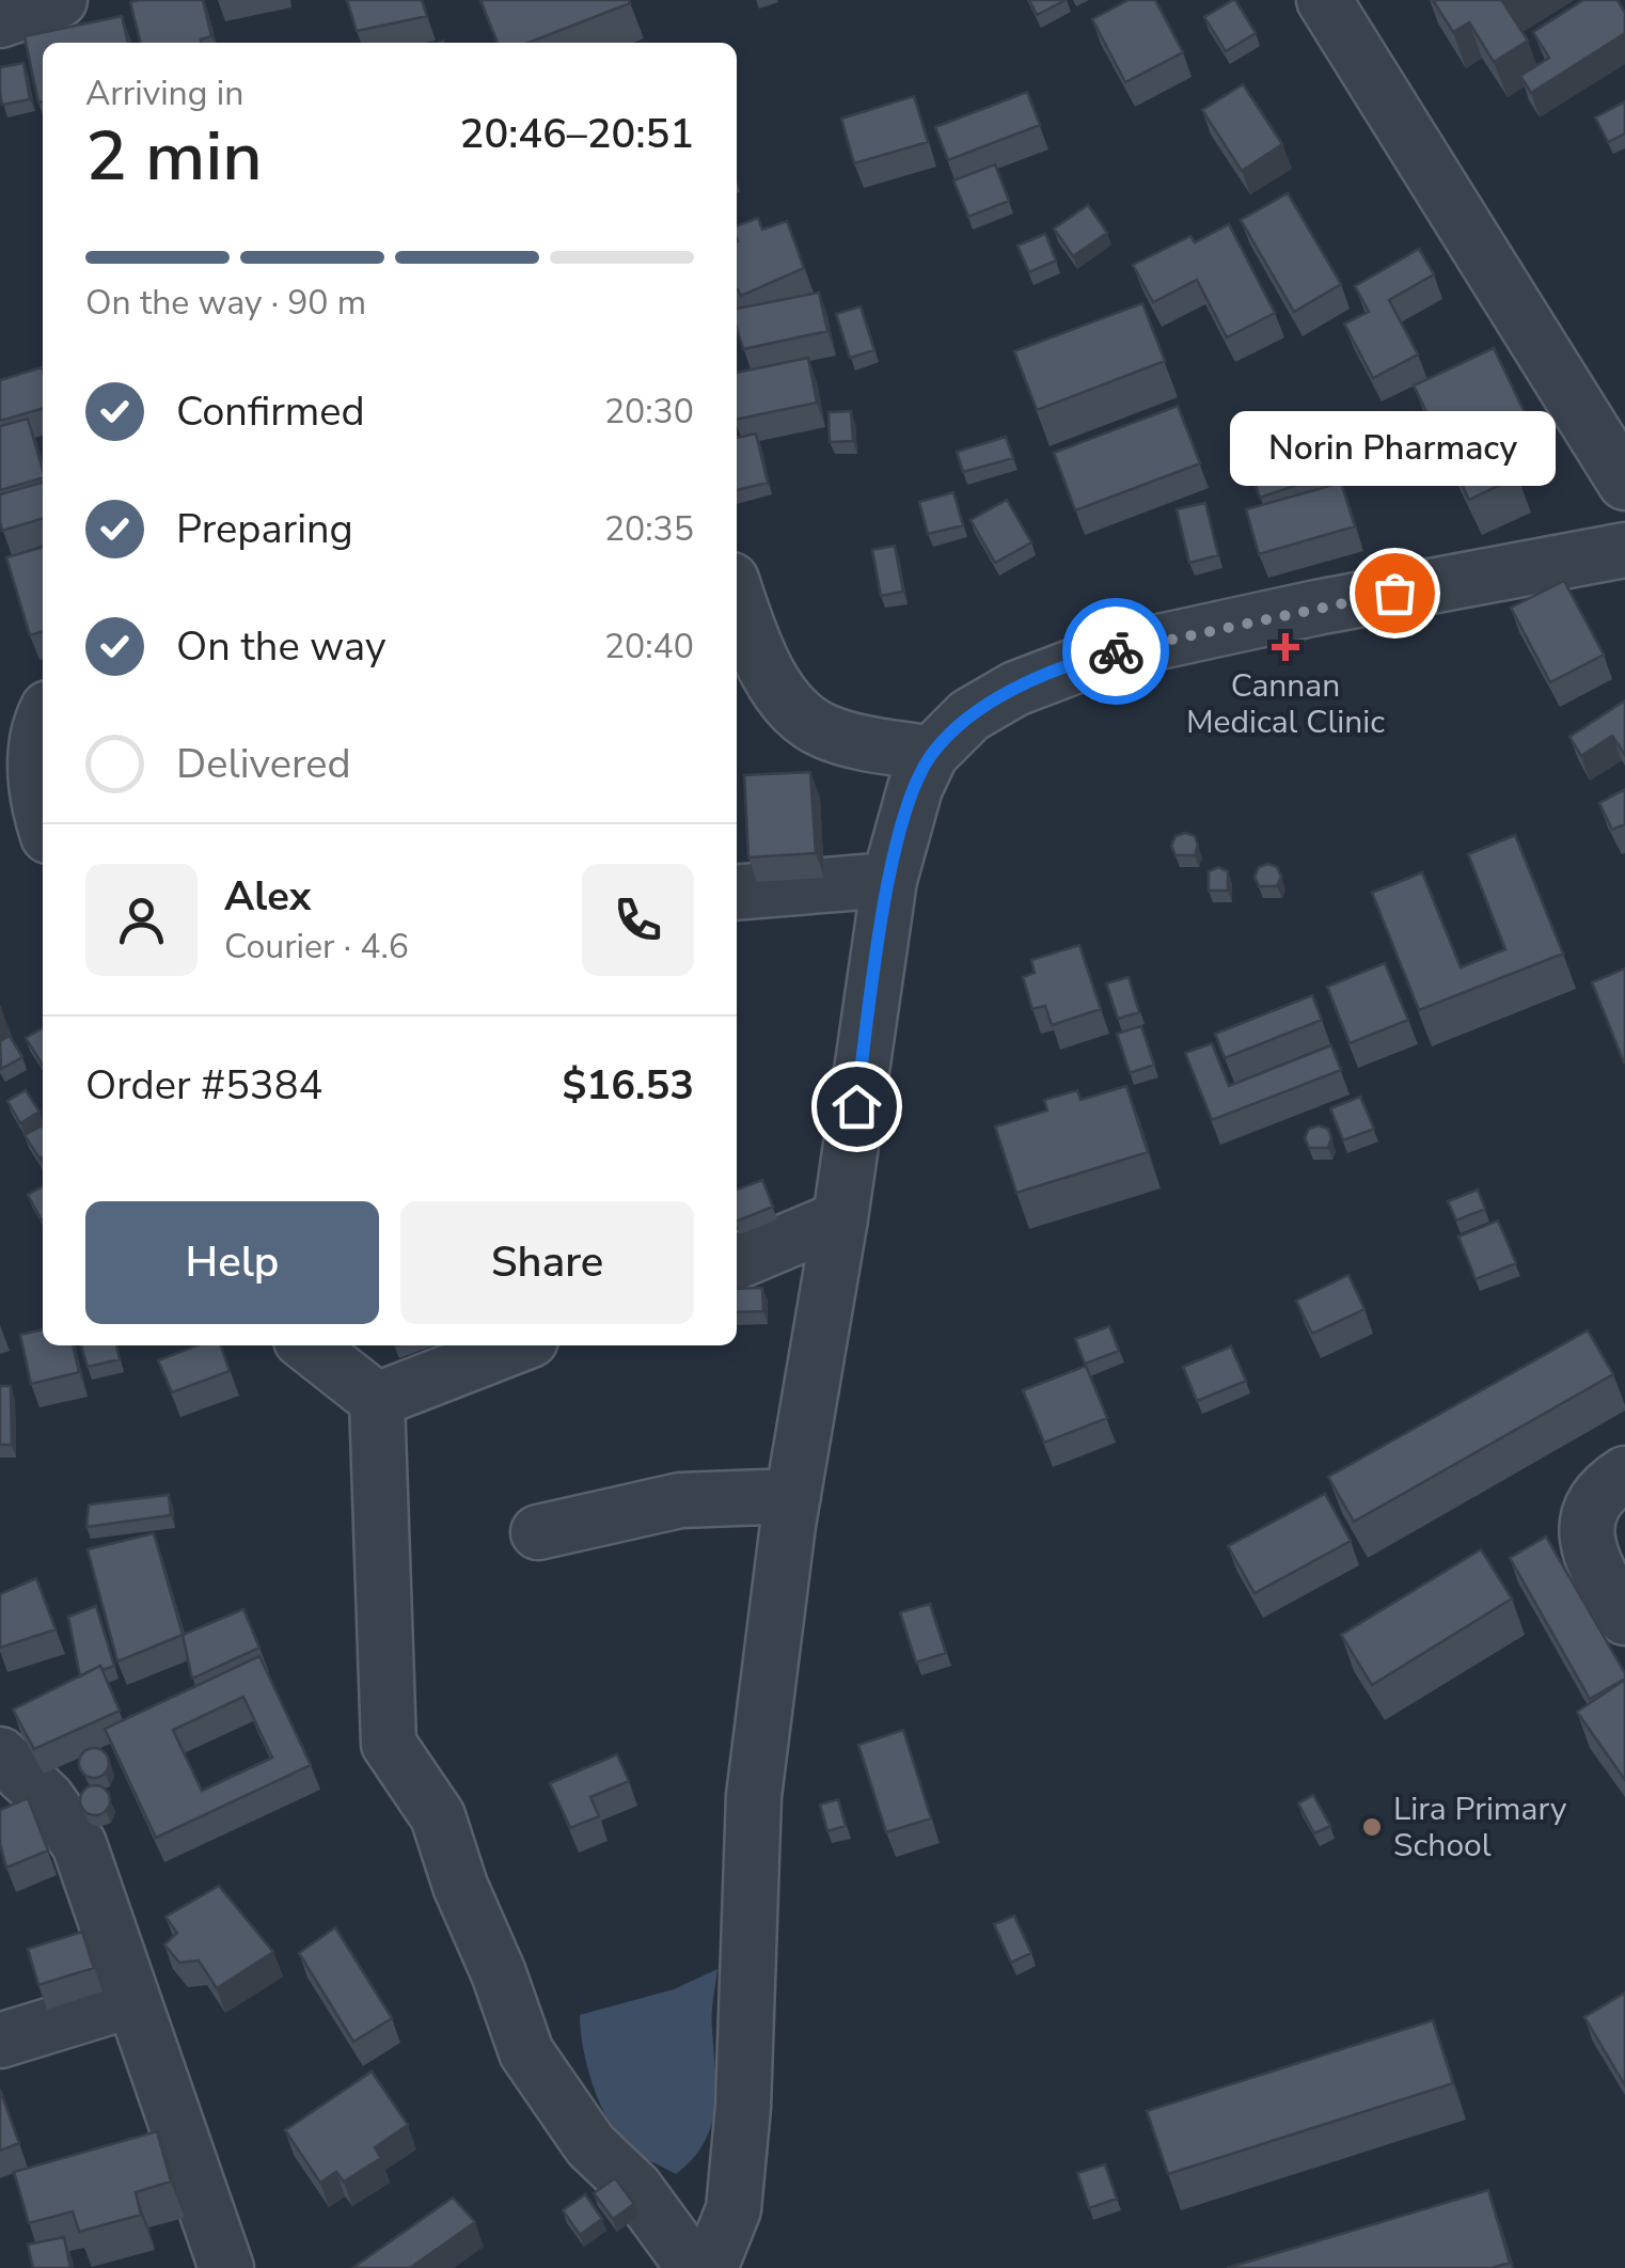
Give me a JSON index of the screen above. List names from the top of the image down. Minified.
{"places":{"other":["Norin Pharmacy","Lira Primary School"],"health":["Cannan Medical Clinic"]},"page":{"heading":["2 min","Arriving in","20:46–20:51"],"panel":["Alex","Courier · 4.6","Order #5384","$16.53"],"bar":"On the way · 90 m","list":[["Confirmed","20:30"],["Preparing","20:35"],["On the way","20:40"],"Delivered"],"bubble":"Norin Pharmacy","buttons":["Help","Share"]}}
